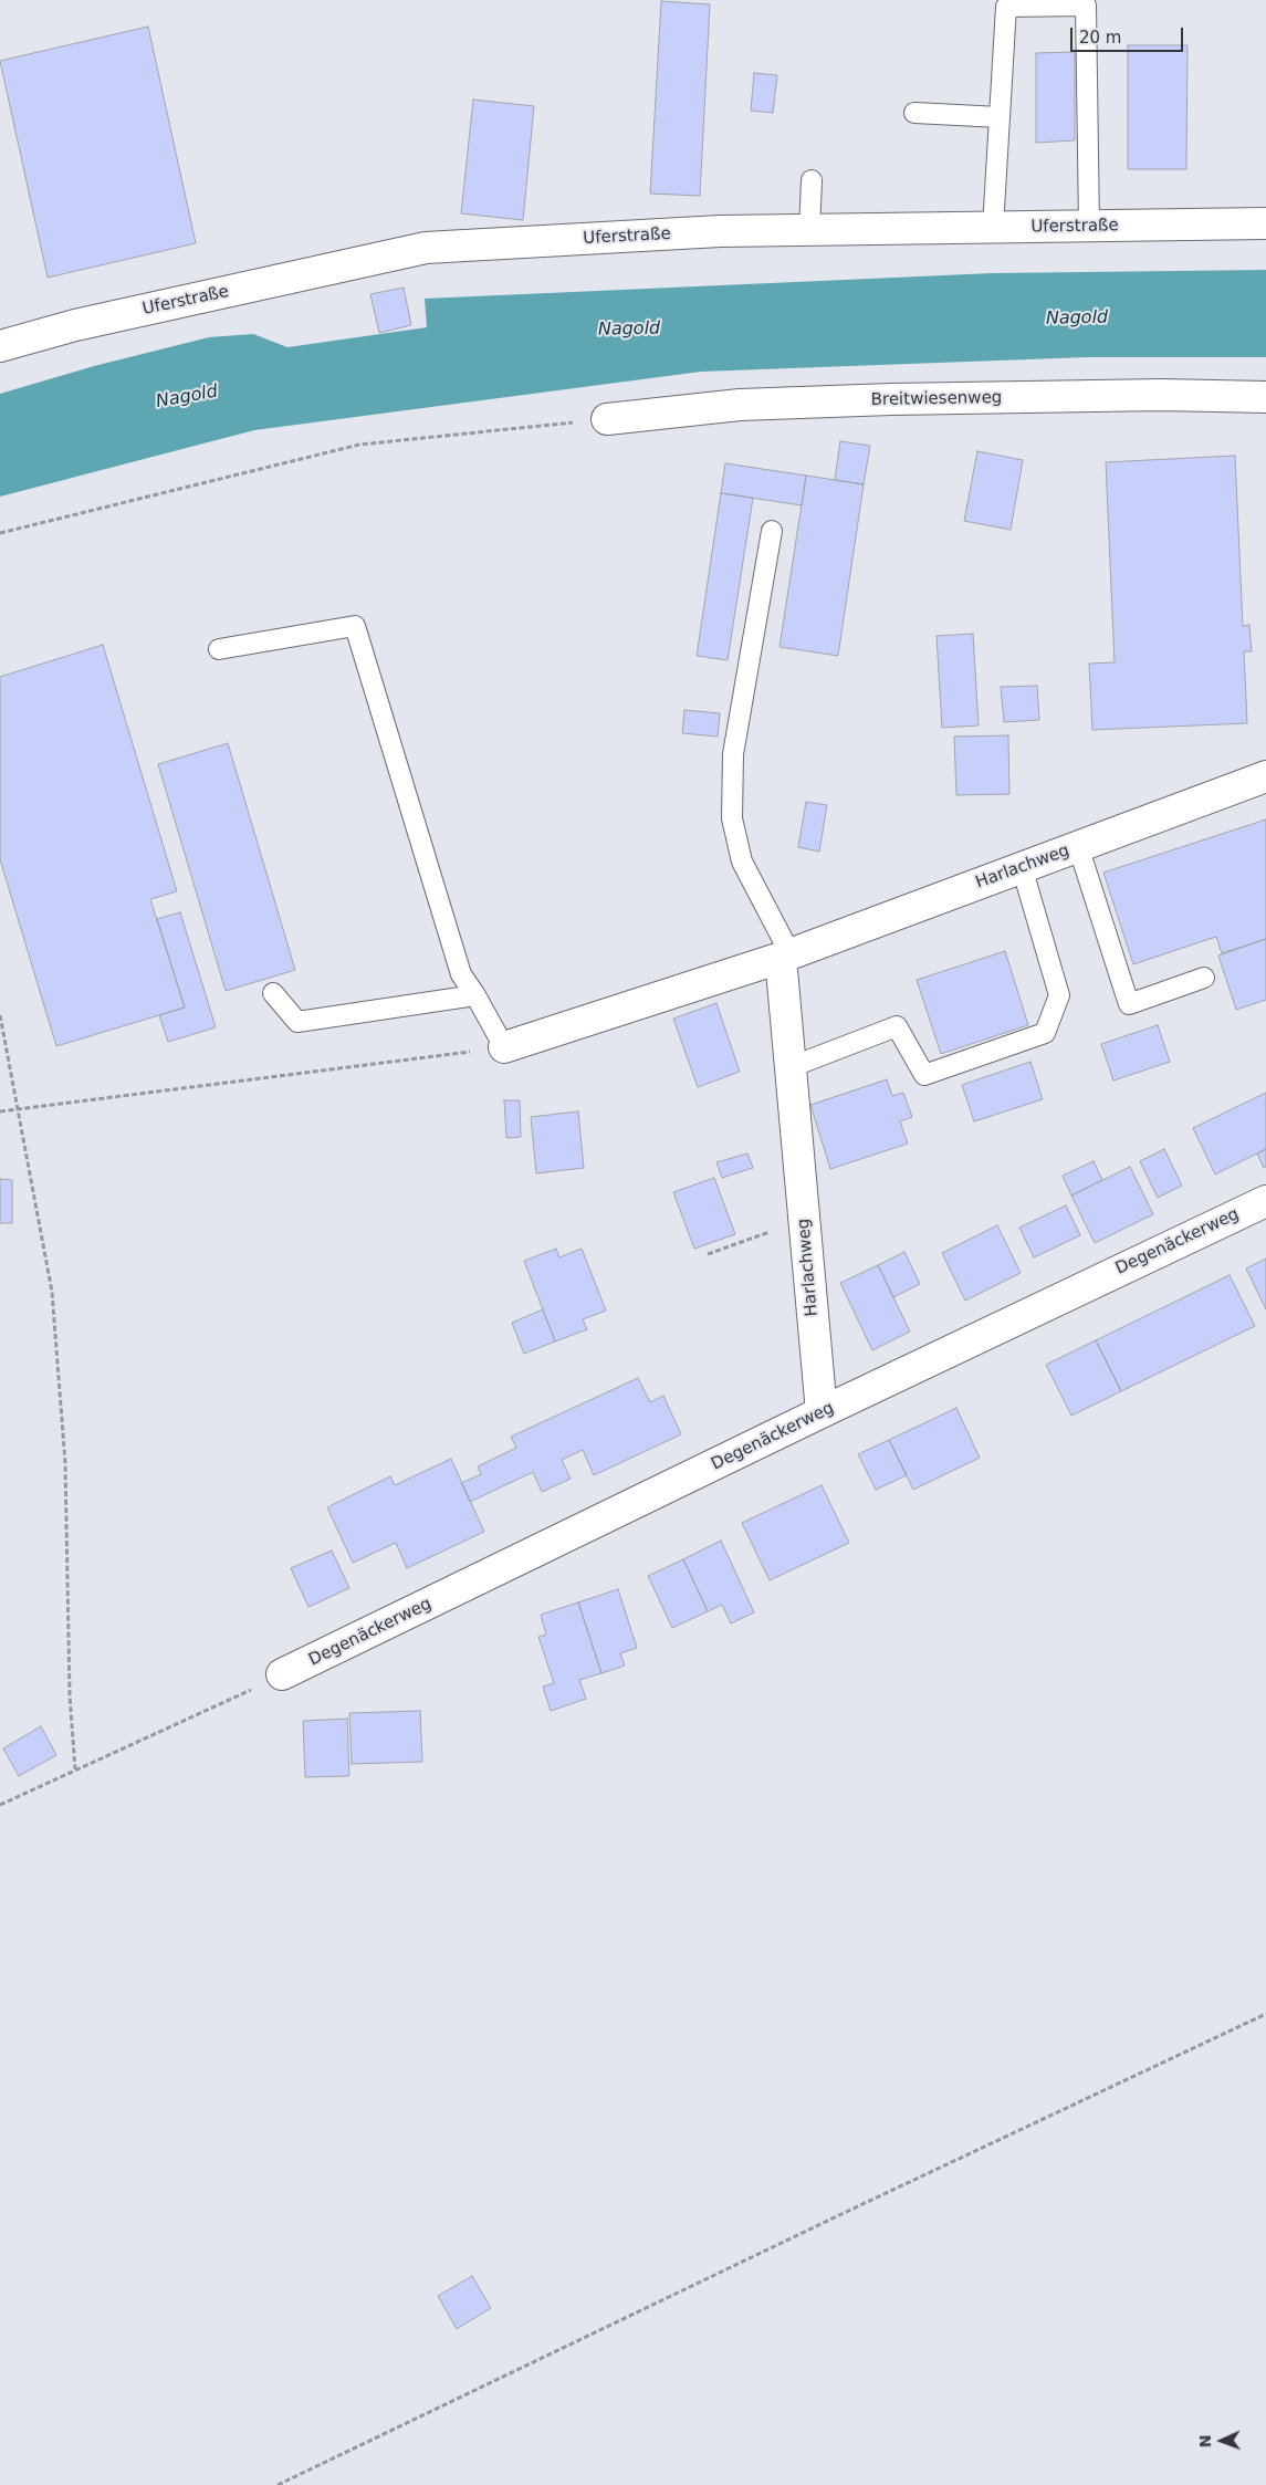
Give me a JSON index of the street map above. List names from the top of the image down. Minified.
{"streets":{"street":["Uferstraße","Breitwiesenweg","Harlachweg","Degenäckerweg"]},"crossings":[["Harlachweg","Degenäckerweg"]],"water":["Nagold"],"scale_bar":"20 m","north":"left"}
